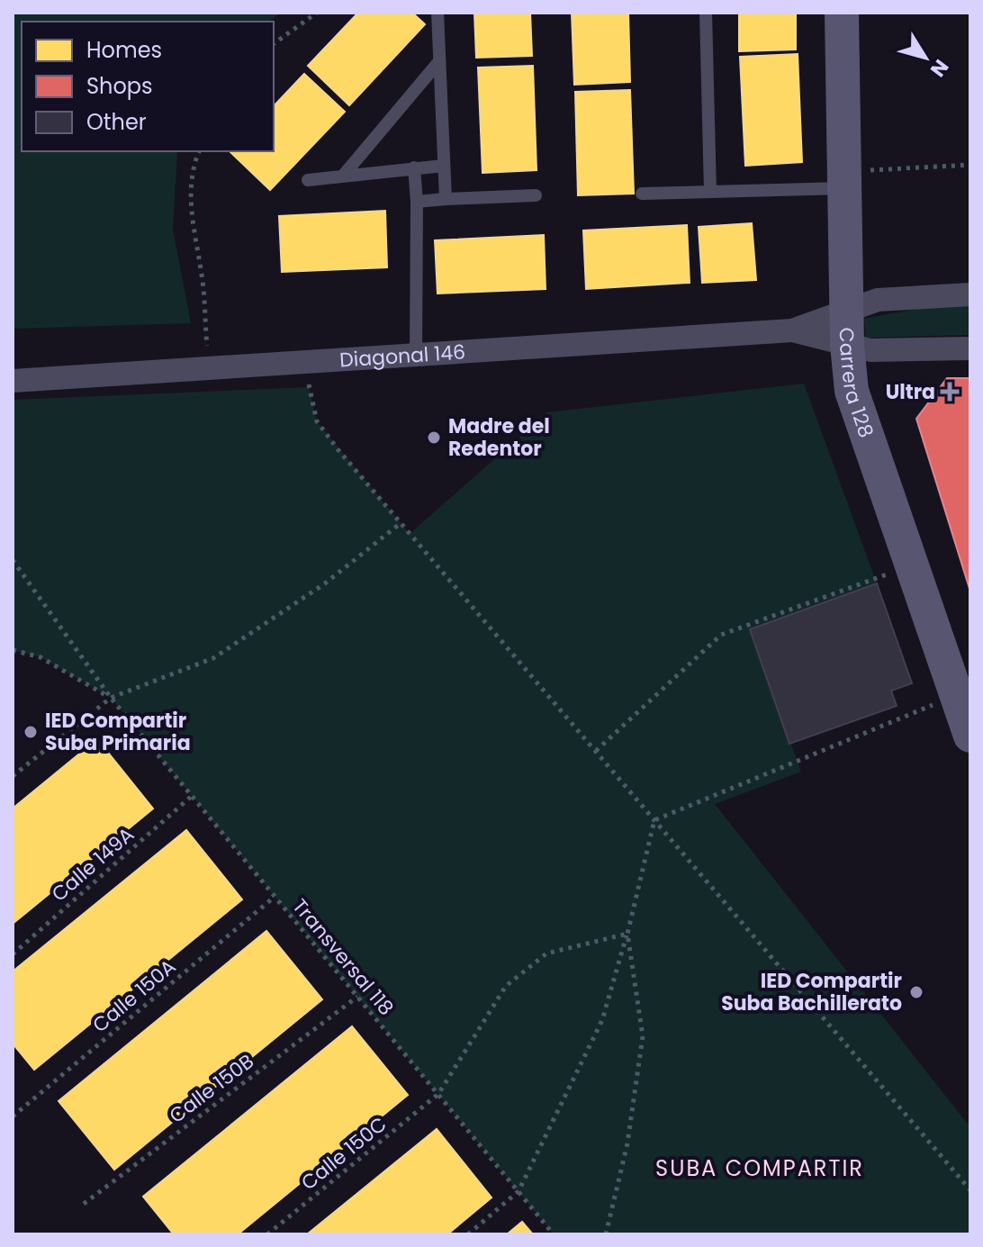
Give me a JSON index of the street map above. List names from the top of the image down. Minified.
{"streets":{"street":["Diagonal 146","Carrera 128"],"path":["Calle 149A","Transversal 118","Calle 150A","Calle 150B","Calle 150C"]},"crossings":[["Diagonal 146","Carrera 128"],["Calle 149A","Transversal 118"],["Transversal 118","Calle 150A"],["Transversal 118","Calle 150B"],["Transversal 118","Calle 150C"]],"districts":["SUBA COMPARTIR"],"places":{"health":["Ultra"],"other":["Madre del Redentor","IED Compartir Suba Primaria","IED Compartir Suba Bachillerato"]},"legend":["Homes","Shops","Other"],"north":"bottom right"}
